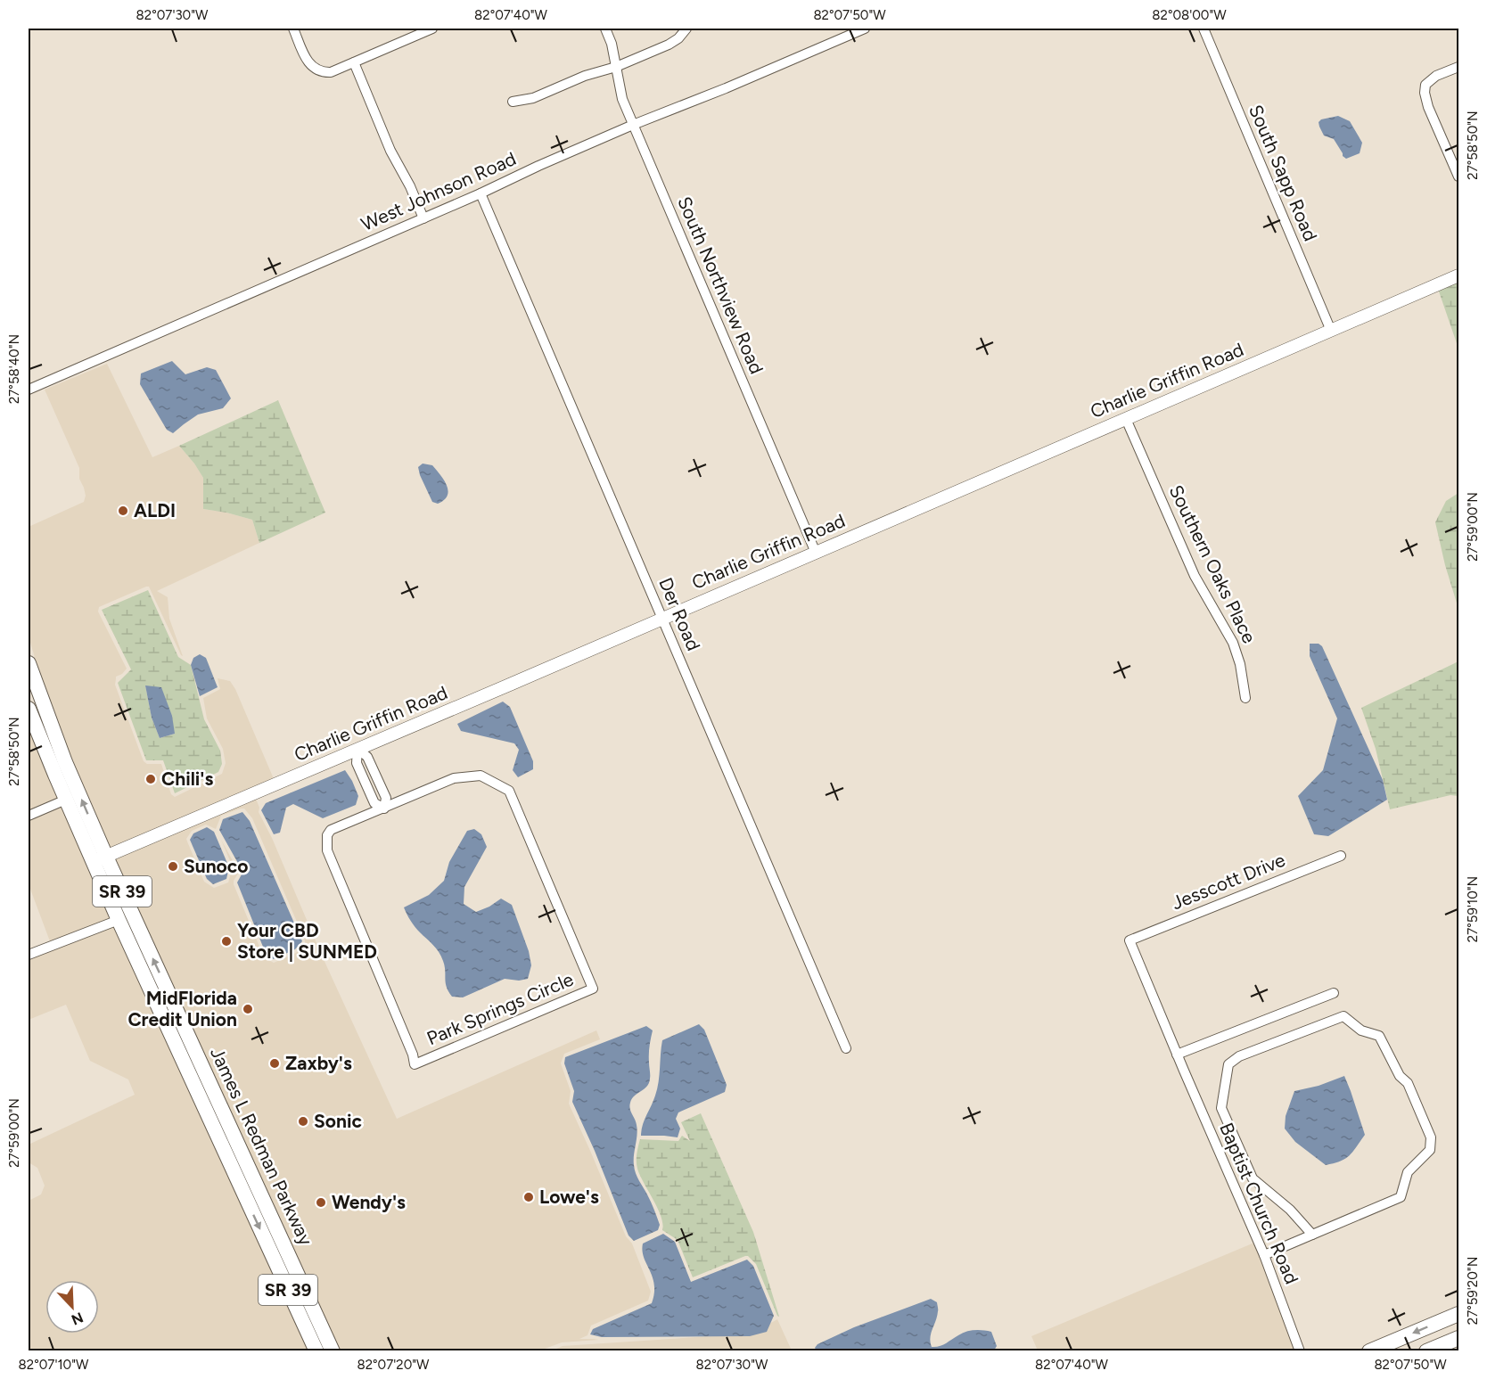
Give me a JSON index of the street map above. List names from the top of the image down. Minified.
{"streets":{"main road":["SR 39","James L Redman Parkway"],"street":["South Sapp Road","West Johnson Road","South Northview Road","Charlie Griffin Road","Southern Oaks Place","Der Road","Jesscott Drive","Park Springs Circle","Baptist Church Road"]},"crossings":[["South Sapp Road","Charlie Griffin Road"],["West Johnson Road","South Northview Road"],["West Johnson Road","Der Road"],["South Northview Road","Charlie Griffin Road"],["Charlie Griffin Road","Southern Oaks Place"],["Charlie Griffin Road","Der Road"],["Charlie Griffin Road","James L Redman Parkway"],["Jesscott Drive","Baptist Church Road"]],"places":["ALDI","Chili's","Sunoco","Your CBD Store | SUNMED","MidFlorida Credit Union","Zaxby's","Sonic","Lowe's","Wendy's"],"north":"bottom right","coordinates":["82°07'30\"W","82°07'40\"W","82°07'50\"W","82°08'00\"W","27°58'50\"N","27°58'40\"N","27°59'00\"N","27°59'10\"N","27°59'20\"N","82°07'10\"W","82°07'20\"W"]}
